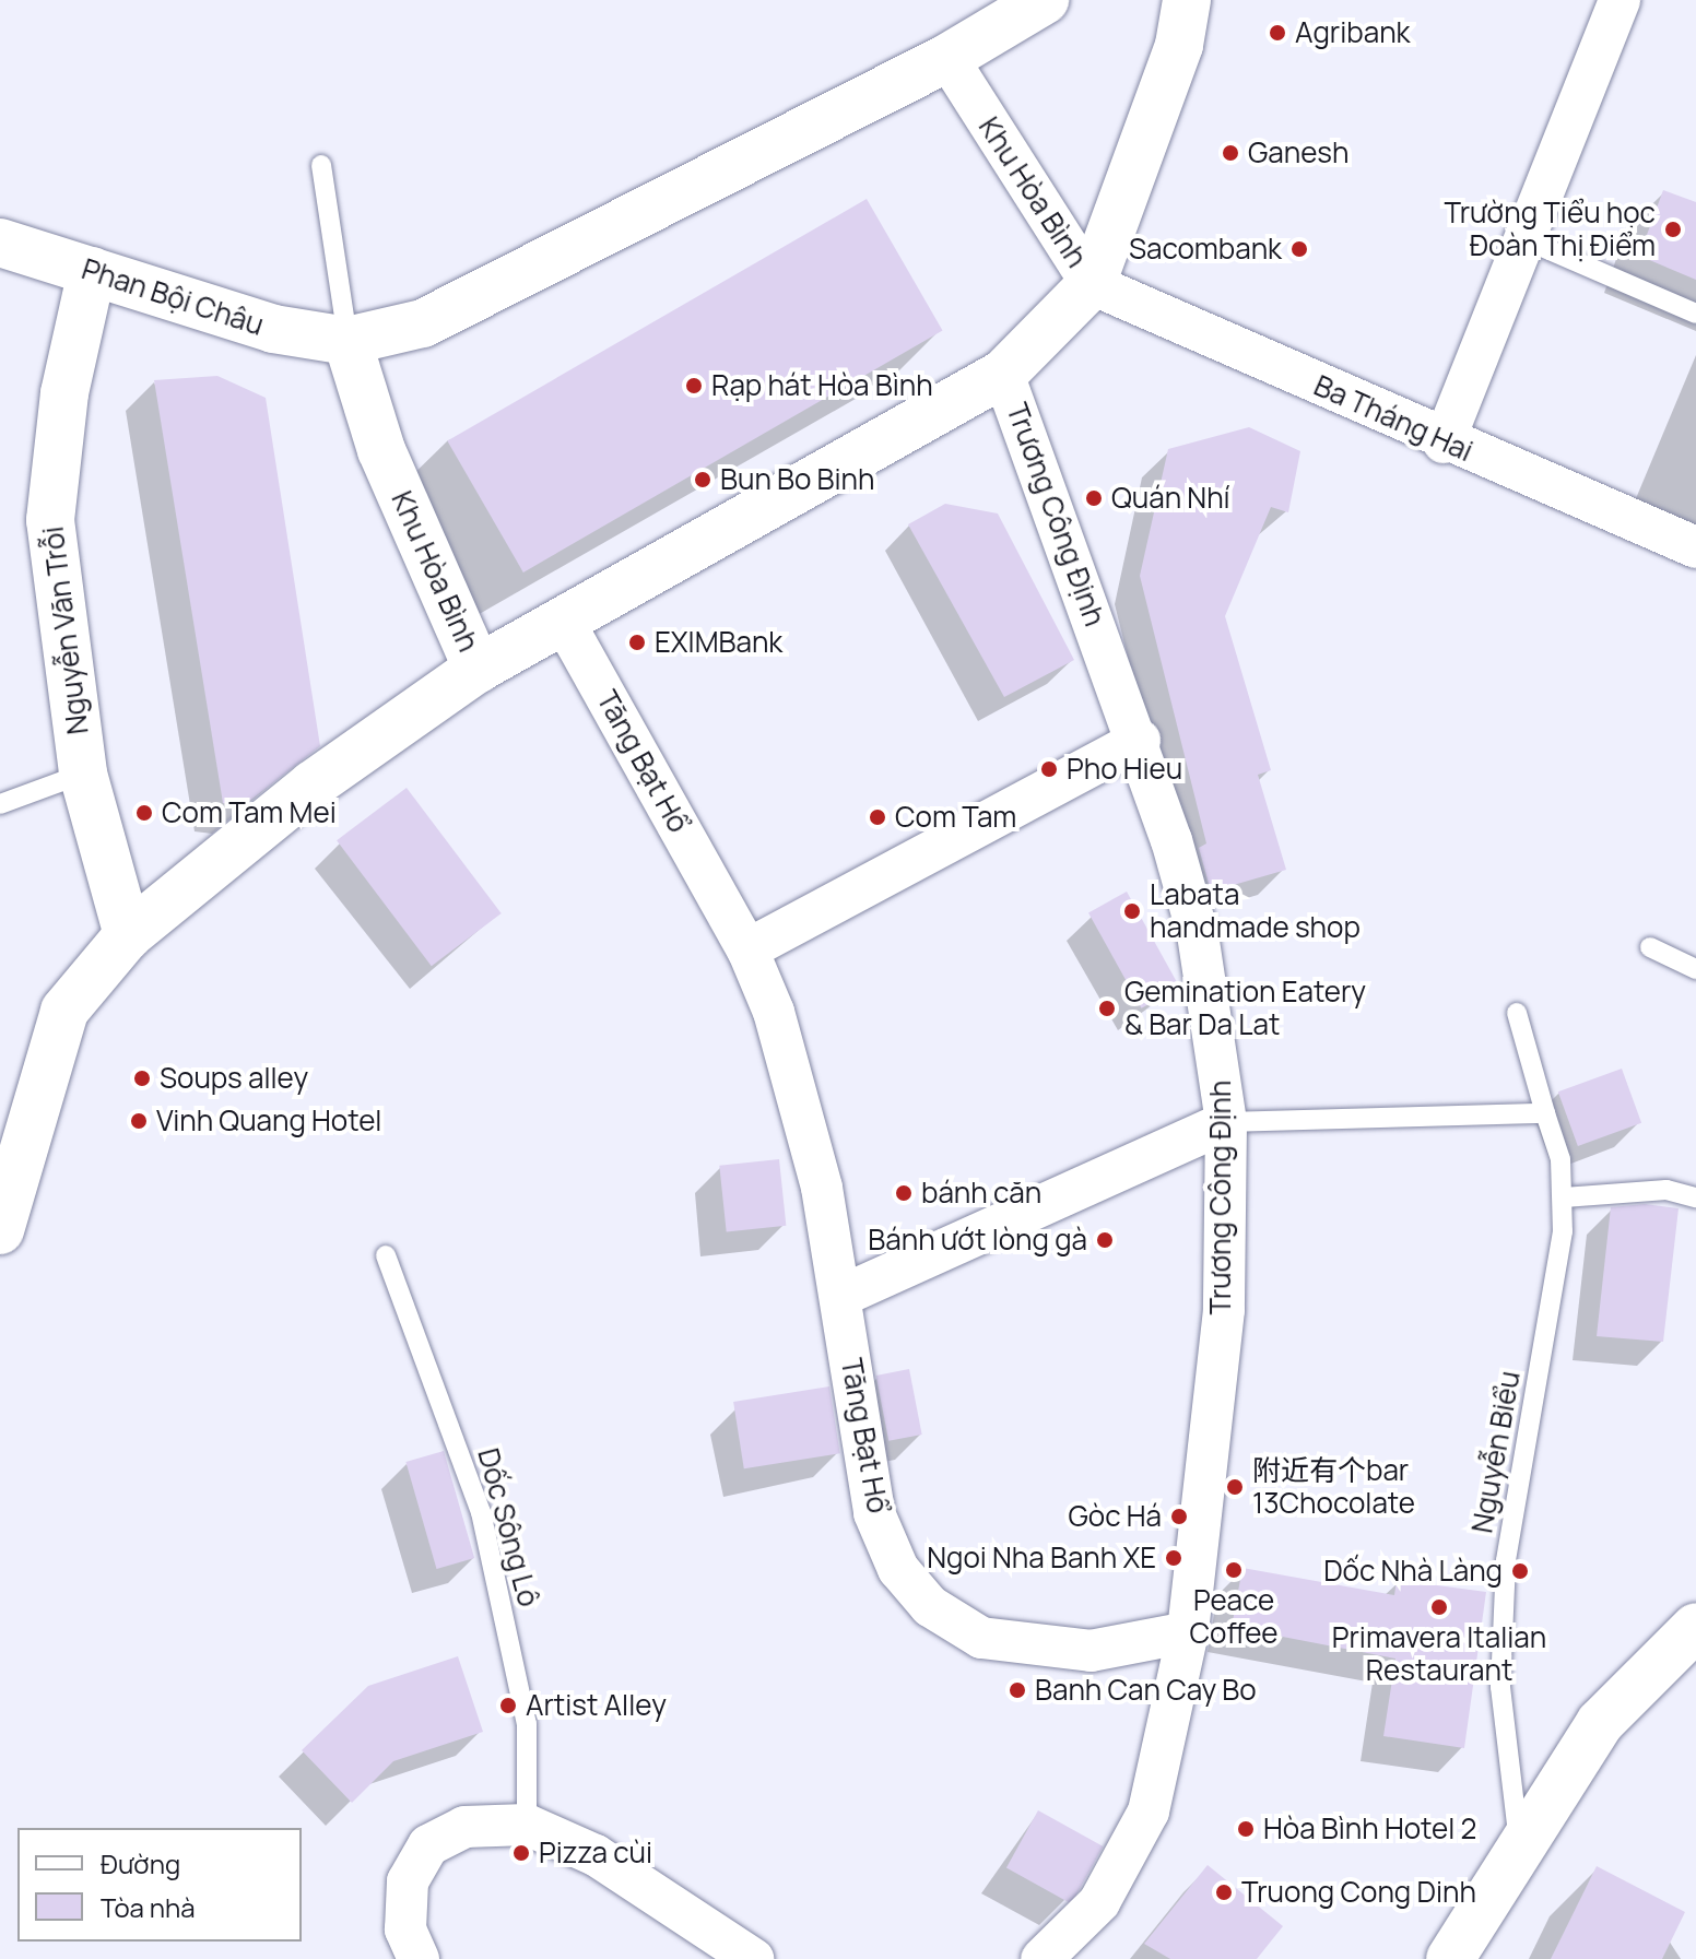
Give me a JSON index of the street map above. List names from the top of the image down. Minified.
{"streets":{"street":["Khu Hòa Bình","Phan Bội Châu","Ba Tháng Hai","Trương Công Định","Nguyễn Văn Trỗi","Tăng Bạt Hổ"],"lane":["Nguyễn Biểu","Dốc Sông Lô"]},"crossings":[["Khu Hòa Bình","Phan Bội Châu"],["Khu Hòa Bình","Ba Tháng Hai"],["Khu Hòa Bình","Trương Công Định"],["Khu Hòa Bình","Tăng Bạt Hổ"],["Phan Bội Châu","Nguyễn Văn Trỗi"],["Trương Công Định","Tăng Bạt Hổ"]],"places":["Agribank","Ganesh","Trường Tiểu học Đoàn Thị Điểm","Sacombank","Rạp hát Hòa Bình","Bun Bo Binh","Quán Nhí","EXIMBank","Pho Hieu","Com Tam Mei","Com Tam","Labata handmade shop","Gemination Eatery & Bar Da Lat","Soups alley","Vinh Quang Hotel","bánh căn","Bánh ướt lòng gà","附近有个bar 13Chocolate","Gòc Há","Ngoi Nha Banh XE","Peace Coffee","Dốc Nhà Làng","Primavera Italian Restaurant","Banh Can Cay Bo","Artist Alley","Hòa Bình Hotel 2","Pizza cùi","Truong Cong Dinh"],"legend":["Đường","Tòa nhà"]}
